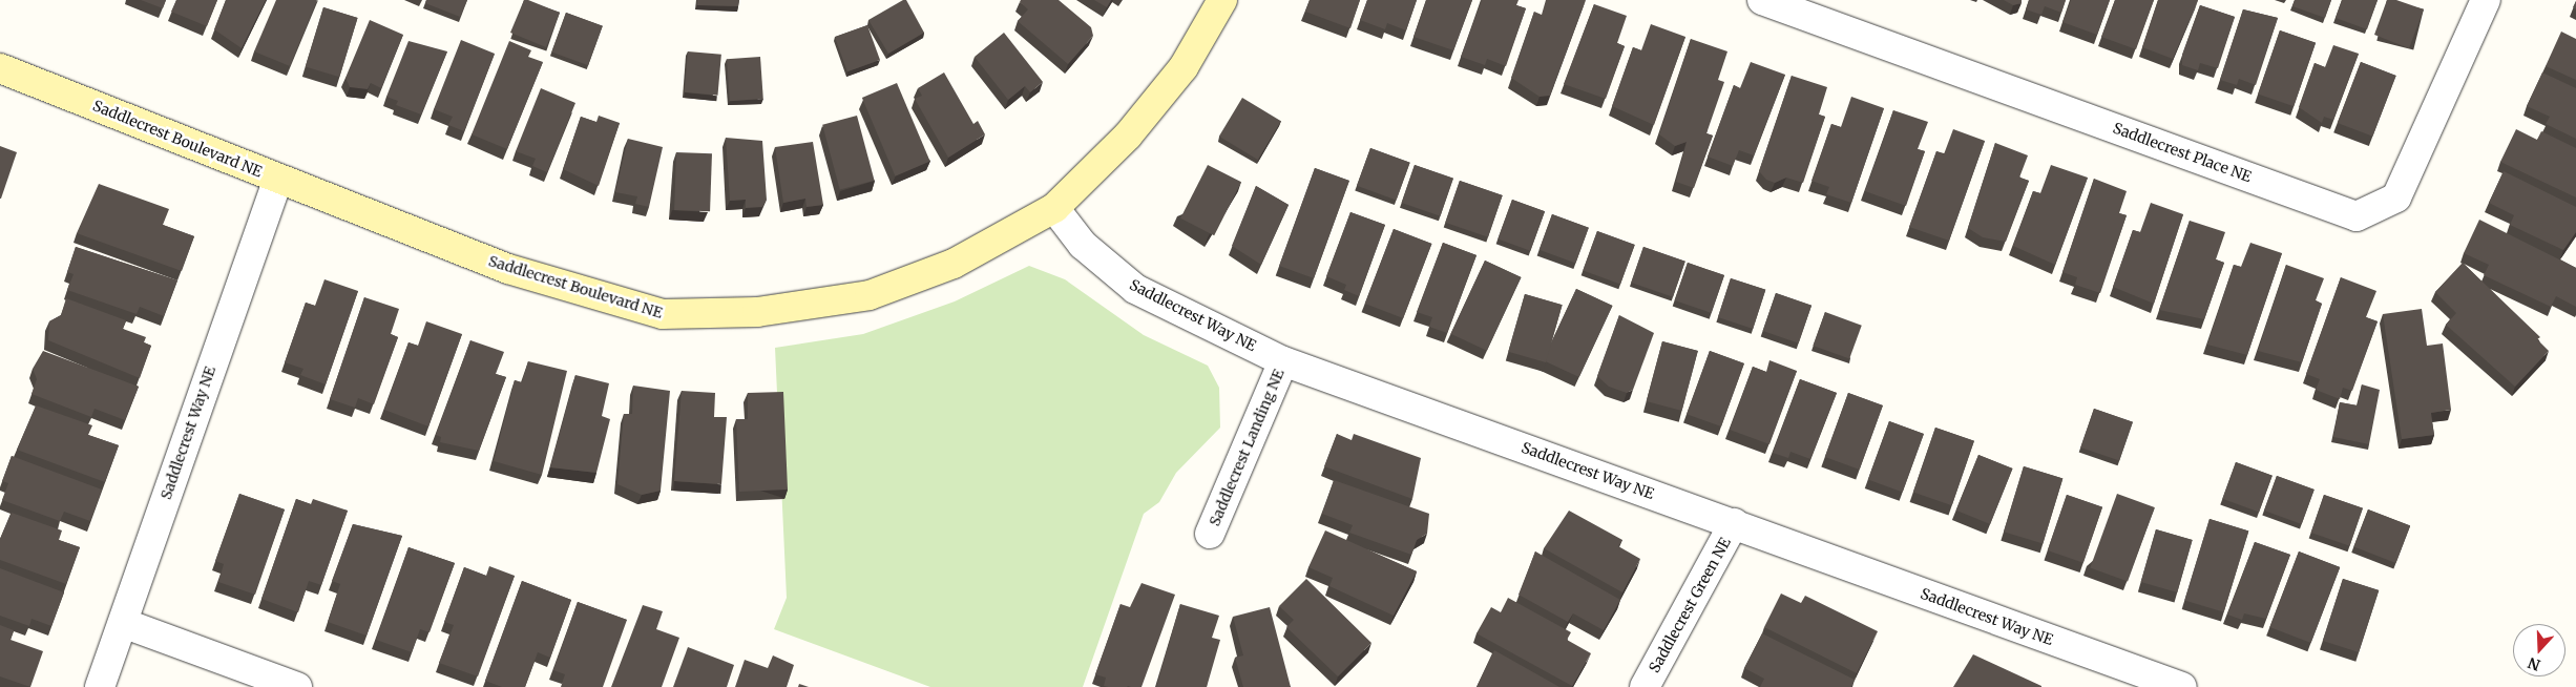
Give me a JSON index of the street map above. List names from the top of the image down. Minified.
{"streets":{"street":["Saddlecrest Boulevard NE","Saddlecrest Place NE","Saddlecrest Way NE","Saddlecrest Landing NE","Saddlecrest Green NE"]},"crossings":[["Saddlecrest Boulevard NE","Saddlecrest Way NE"],["Saddlecrest Way NE","Saddlecrest Landing NE"],["Saddlecrest Way NE","Saddlecrest Green NE"]],"north":"bottom"}
